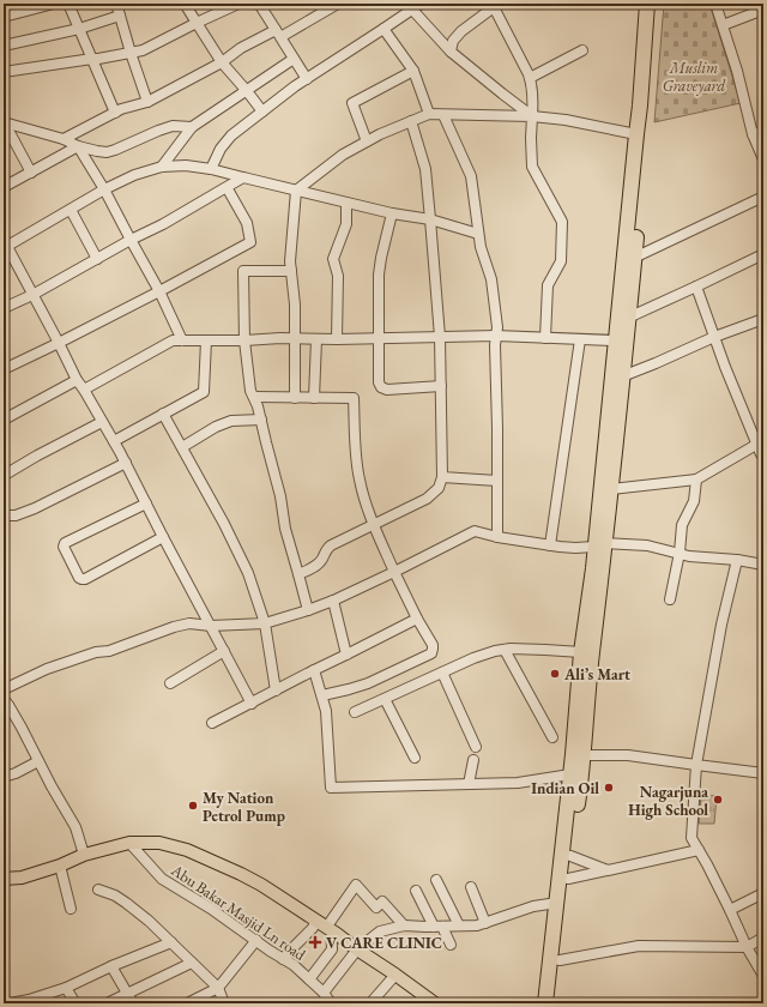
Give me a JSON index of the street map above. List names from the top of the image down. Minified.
{"streets":{"street":["Abu Bakar Masjid Ln road"]},"parks":["Muslim Graveyard"],"places":{"other":["Ali’s Mart","Indian Oil","Nagarjuna High School","My Nation Petrol Pump"],"health":["V CARE CLINIC"]}}
